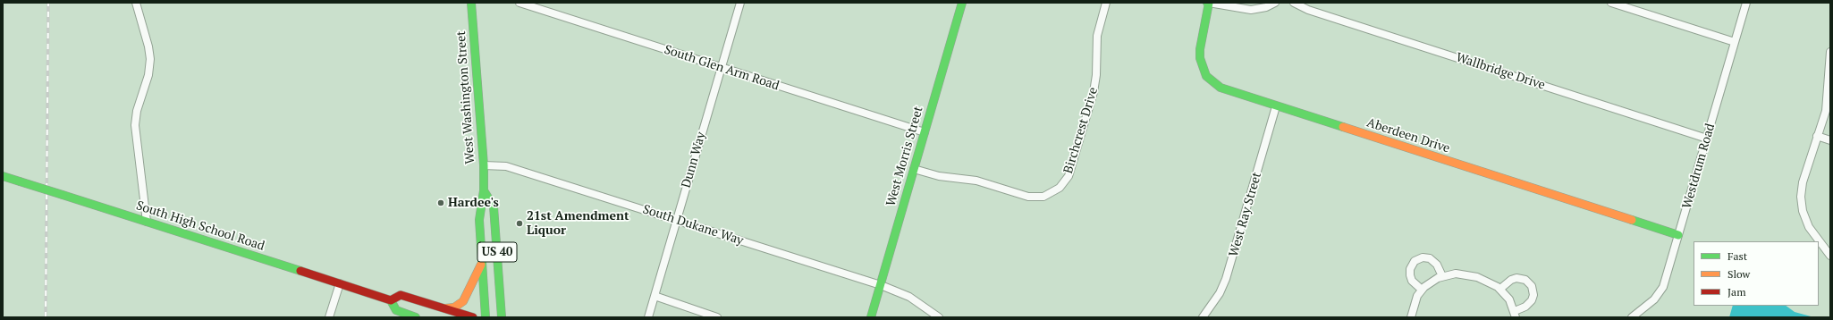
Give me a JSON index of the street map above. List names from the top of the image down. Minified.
{"streets":{"street":["South Glen Arm Road","Wallbridge Drive","West Washington Street","Birchcrest Drive","Aberdeen Drive","West Morris Street","Dunn Way","Westdrum Road","West Ray Street","South Dukane Way","South High School Road","US 40"]},"crossings":[["South Glen Arm Road","West Morris Street"],["South Glen Arm Road","Dunn Way"],["Wallbridge Drive","Westdrum Road"],["West Washington Street","South Dukane Way"],["West Washington Street","US 40"],["Birchcrest Drive","West Morris Street"],["Aberdeen Drive","Westdrum Road"],["Aberdeen Drive","West Ray Street"],["West Morris Street","South Dukane Way"],["Dunn Way","South Dukane Way"]],"places":["Hardee's","21st Amendment Liquor"],"legend":["Fast","Slow","Jam"]}
